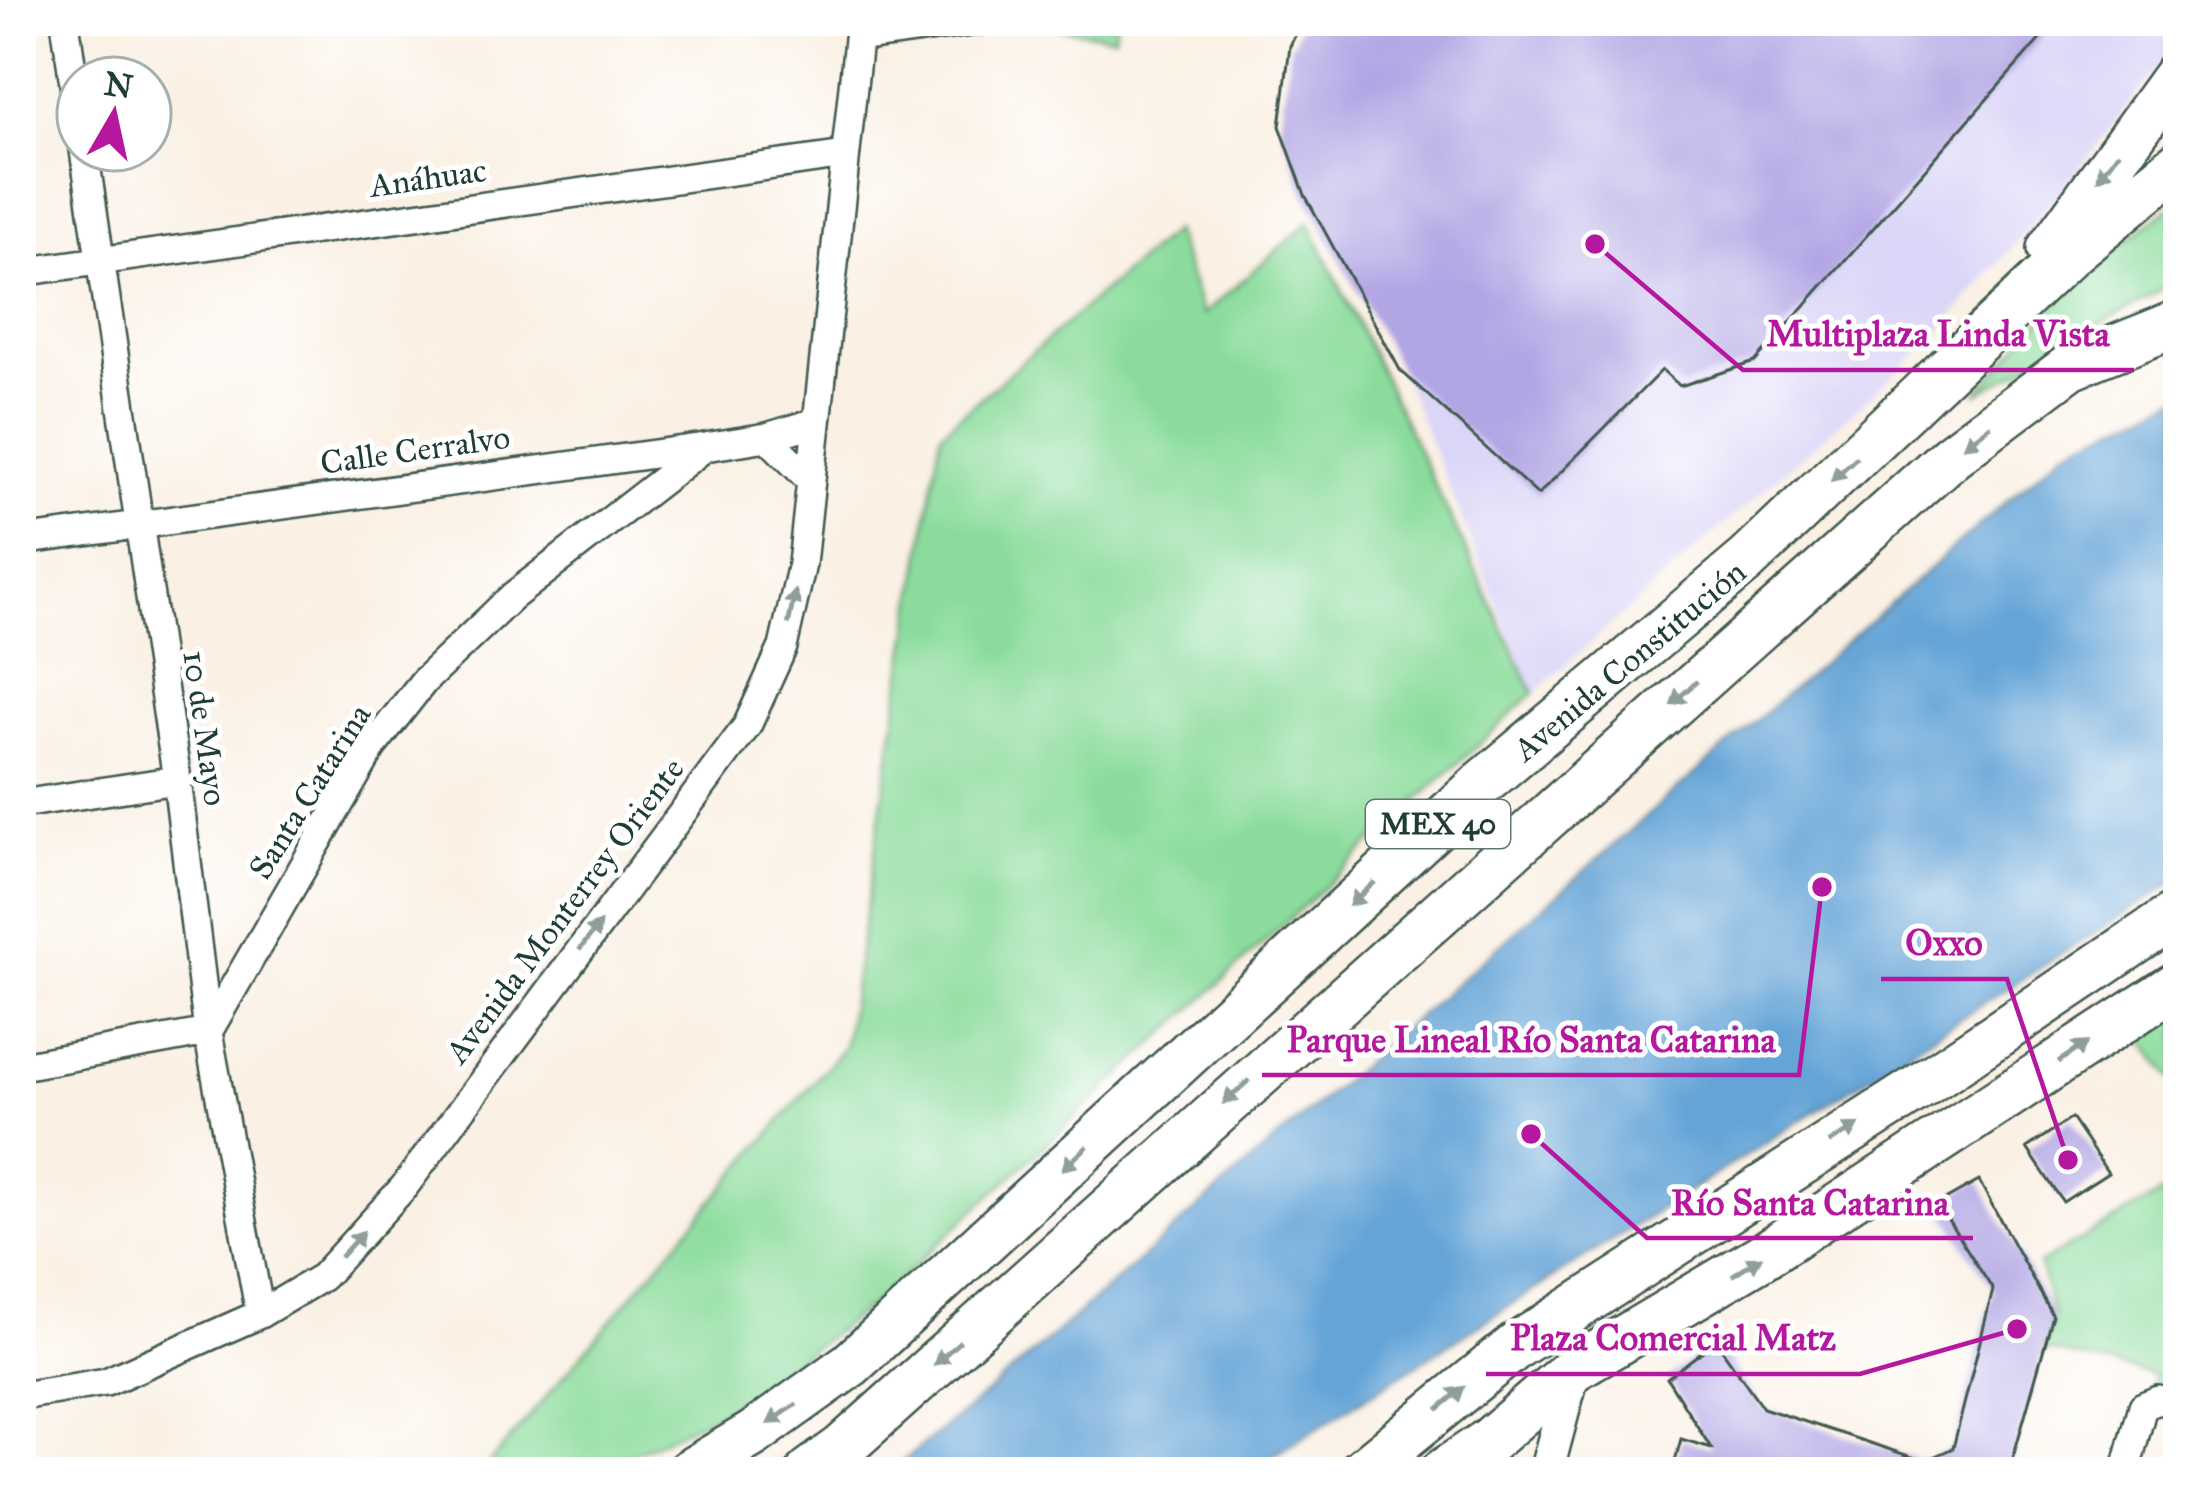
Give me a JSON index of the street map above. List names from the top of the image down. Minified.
{"streets":{"highway":["Avenida Constitución","MEX 40"],"street":["Anáhuac","Calle Cerralvo","10 de Mayo","Santa Catarina","Avenida Monterrey Oriente"]},"crossings":[["Anáhuac","10 de Mayo"],["Anáhuac","Avenida Monterrey Oriente"],["Calle Cerralvo","10 de Mayo"],["Calle Cerralvo","Santa Catarina"],["Calle Cerralvo","Avenida Monterrey Oriente"],["10 de Mayo","Santa Catarina"],["10 de Mayo","Avenida Monterrey Oriente"]],"one_way":["Avenida Constitución","Avenida Monterrey Oriente"],"places":["Multiplaza Linda Vista","Parque Lineal Río Santa Catarina","Río Santa Catarina","Oxxo","Plaza Comercial Matz"],"north":"top"}
